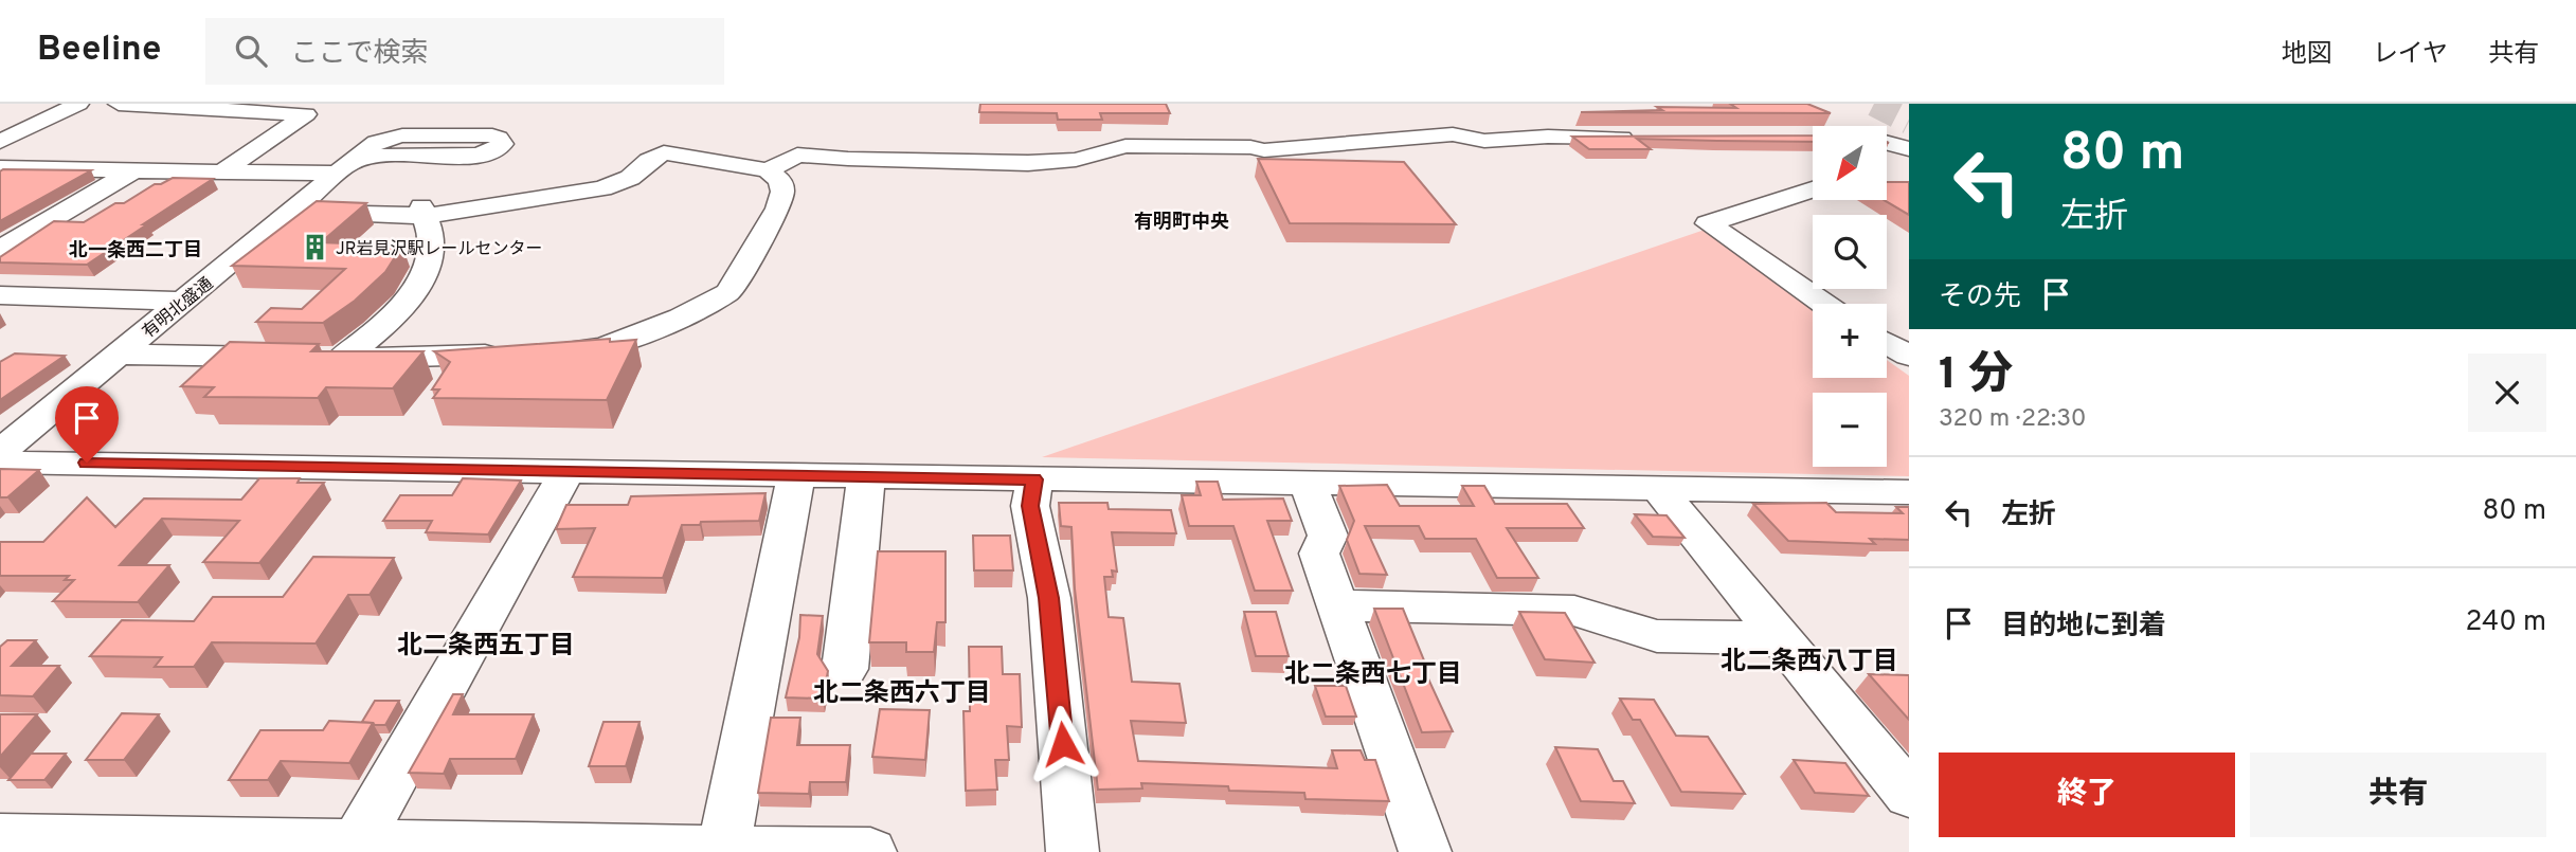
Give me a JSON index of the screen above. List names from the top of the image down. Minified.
{"streets":{"street":["有明北盛通"]},"districts":["有明町中央","北一条西二丁目","北二条西五丁目","北二条西八丁目","北二条西七丁目","北二条西六丁目"],"places":{"building":["JR岩見沢駅レールセンター"]},"north":"bottom left","page":{"header":"Beeline","search":"ここで検索","nav":["地図","レイヤ","共有"],"turn":["80 m","左折"],"map_buttons":["+","−"],"then":"その先","heading":["1 分","320 m · 22:30"],"list":[{"name":"左折","value":"80 m"},{"name":"目的地に到着","value":"240 m"}],"buttons":["終了","共有"]}}
